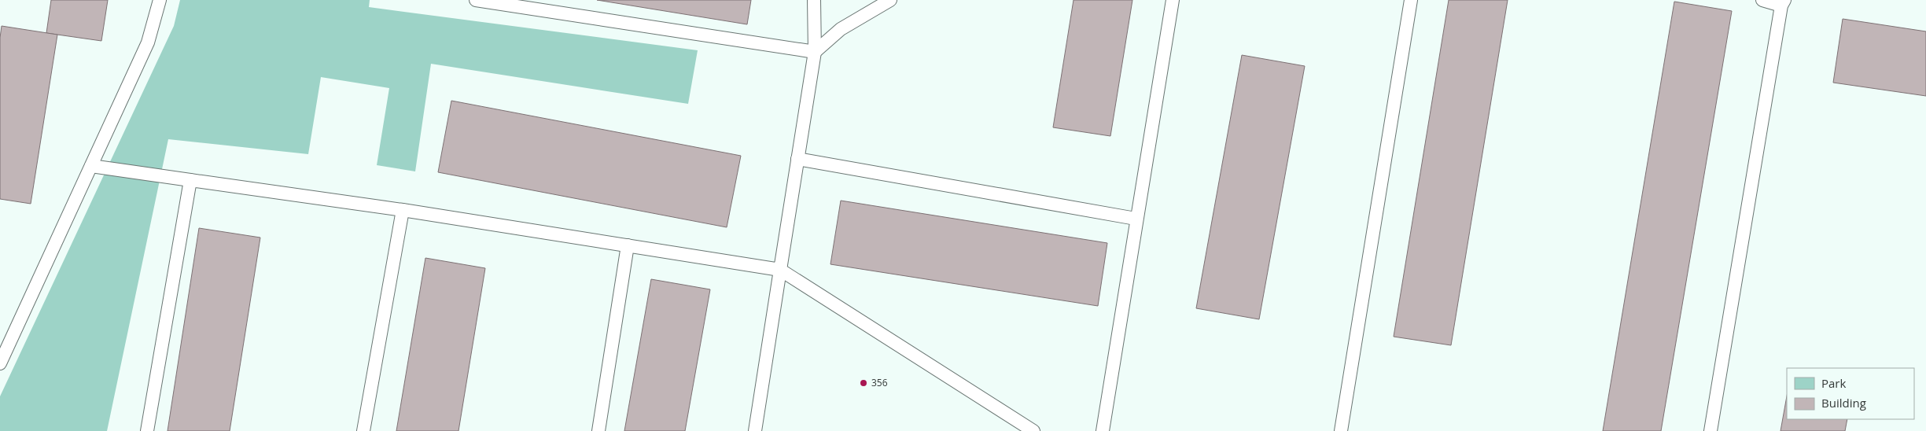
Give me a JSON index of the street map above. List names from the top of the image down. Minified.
{"places":["356"],"legend":["Park","Building"]}
